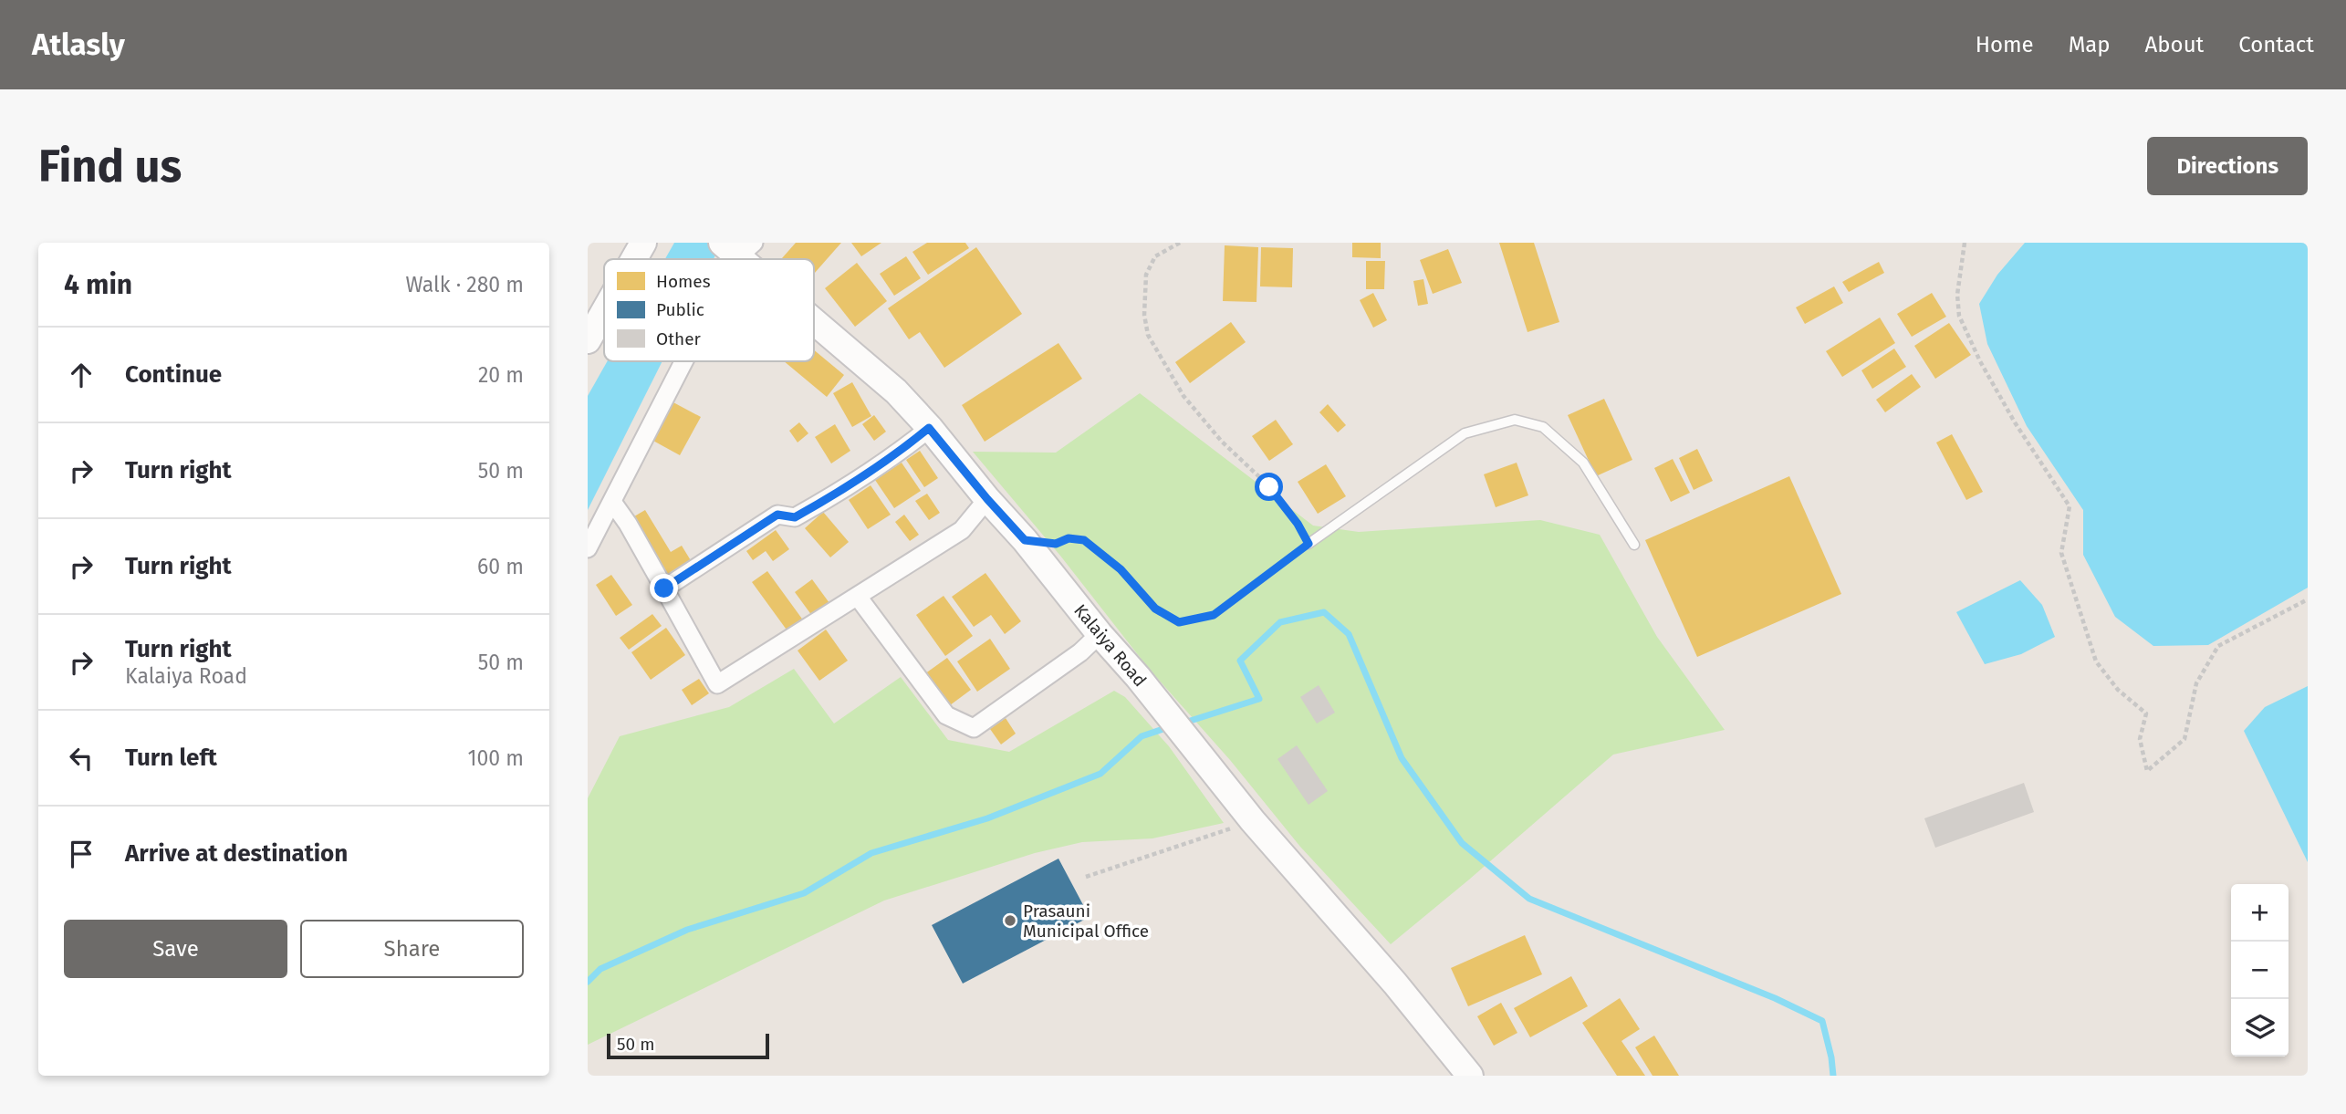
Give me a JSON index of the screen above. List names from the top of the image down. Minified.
{"streets":{"main road":["Kalaiya Road"]},"places":["Prasauni Municipal Office"],"legend":["Homes","Public","Other"],"scale_bar":"50 m","page":{"header":"Atlasly","nav":["Home","Map","About","Contact"],"buttons":["Directions",["Save","Share"]],"title":"Find us","heading":["4 min","Walk · 280 m"],"list":[["Continue","20 m"],["Turn right","50 m"],["Turn right","60 m"],["Turn right","Kalaiya Road","50 m"],["Turn left","100 m"],"Arrive at destination"],"map_buttons":["+","−"],"scale":"50 m"}}
